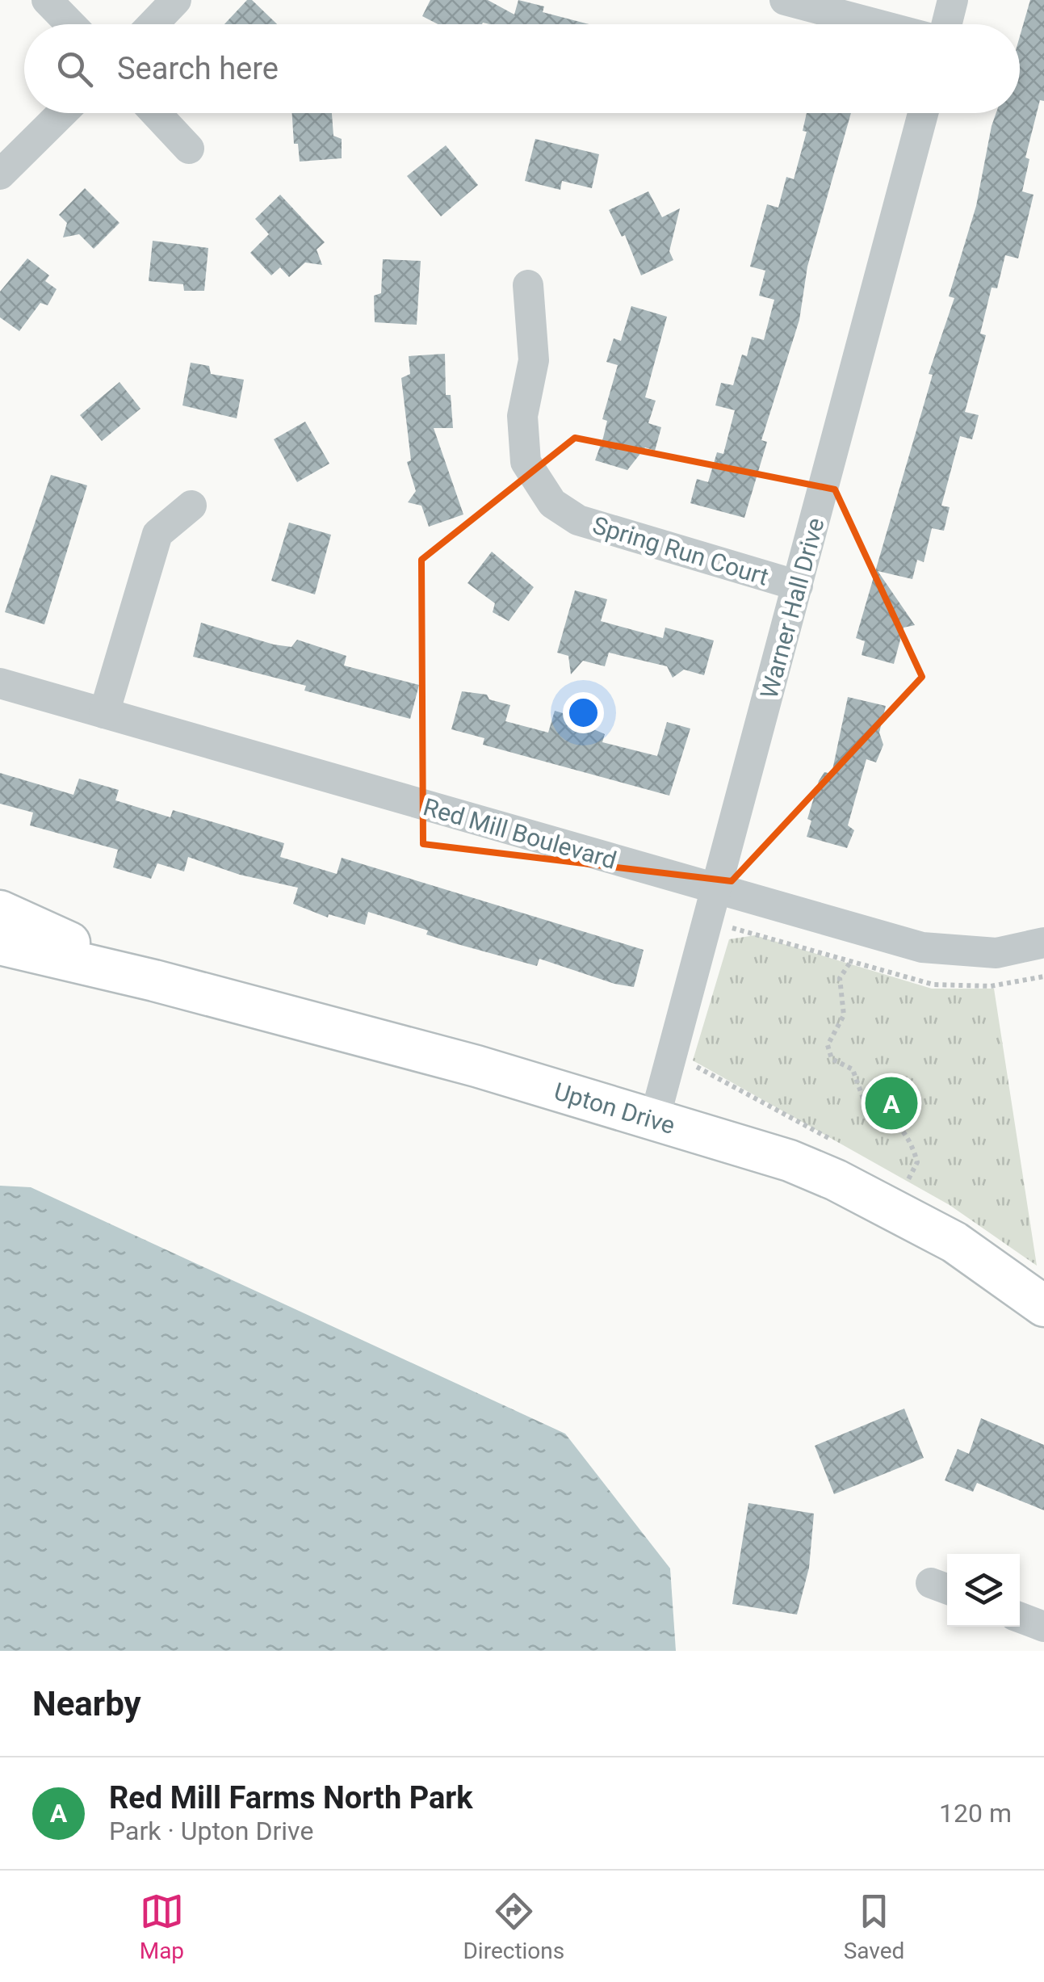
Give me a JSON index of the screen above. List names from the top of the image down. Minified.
{"streets":{"main road":["Upton Drive"],"street":["Spring Run Court","Warner Hall Drive","Red Mill Boulevard"]},"crossings":[["Spring Run Court","Warner Hall Drive"],["Warner Hall Drive","Red Mill Boulevard"],["Warner Hall Drive","Upton Drive"]],"page":{"search":"Search here","pins":"A","heading":"Nearby","list":[{"mark":"A","name":"Red Mill Farms North Park","note":"Park · Upton Drive","value":"120 m"}],"nav":["Map","Directions","Saved"]}}
